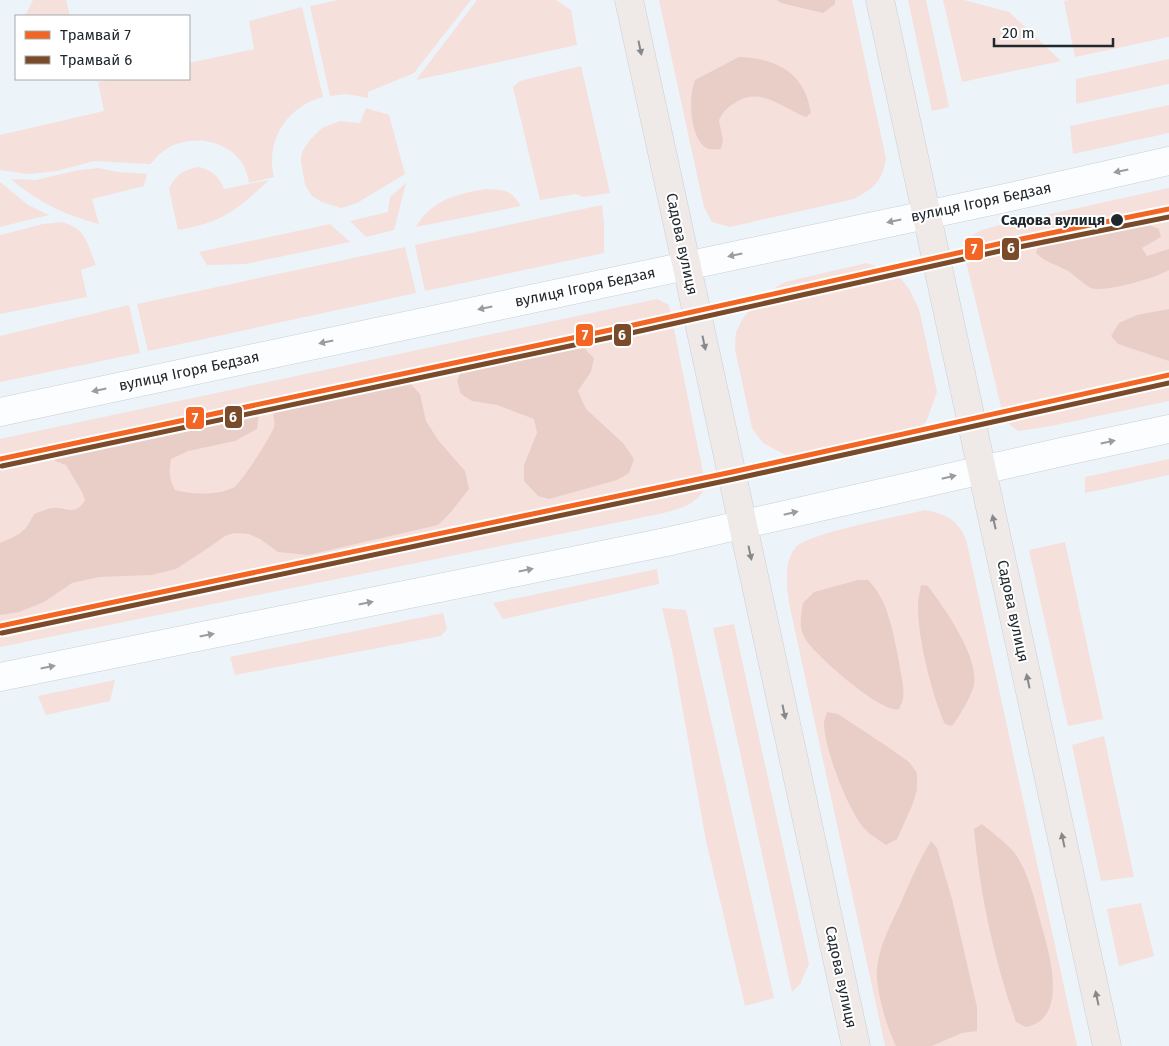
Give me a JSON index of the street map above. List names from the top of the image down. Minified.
{"streets":{"main road":["Садова вулиця"],"street":["вулиця Ігоря Бедзая"]},"crossings":[["вулиця Ігоря Бедзая","Садова вулиця"]],"one_way":["вулиця Ігоря Бедзая"],"places":["Садова вулиця"],"lines":["tram line 7","tram line 6"],"legend":["Трамвай 7","Трамвай 6"],"scale_bar":"20 m"}
